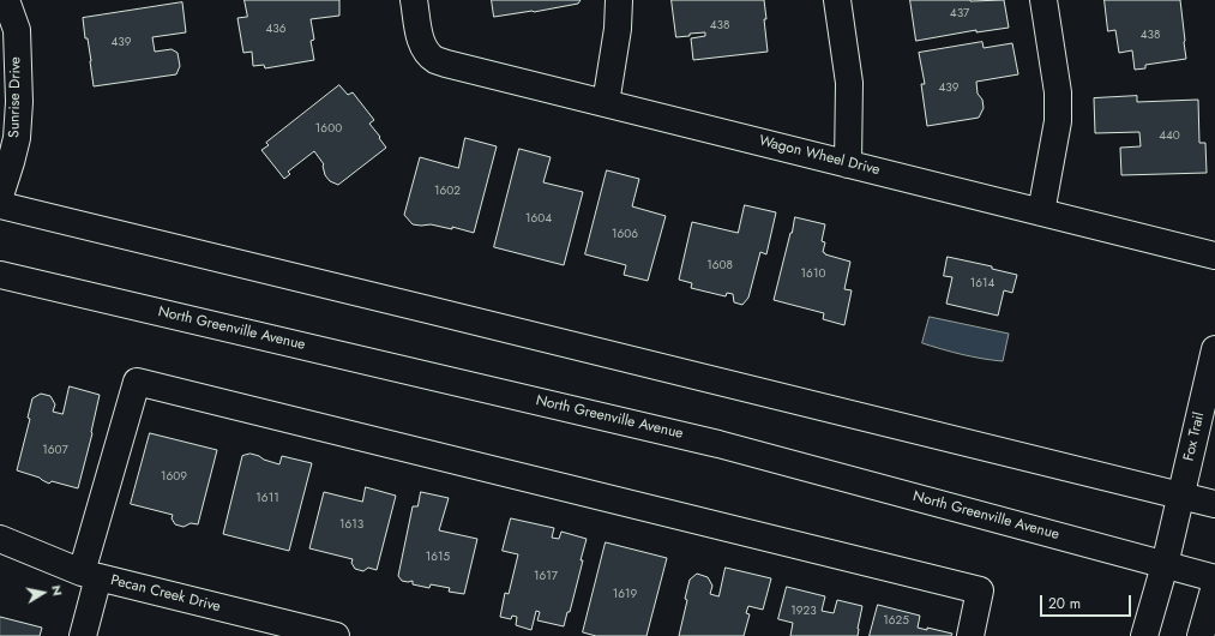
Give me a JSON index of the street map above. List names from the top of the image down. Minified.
{"streets":{"main road":["Sunrise Drive","Wagon Wheel Drive","North Greenville Avenue","Fox Trail","Pecan Creek Drive"]},"crossings":[["North Greenville Avenue","Fox Trail"]],"house_numbers":["437","438","436","438","439","439","1600","440","1602","1604","1606","1608","1610","1614","1607","1609","1611","1613","1615","1617","1619","1923","1625"],"scale_bar":"20 m","north":"right"}
